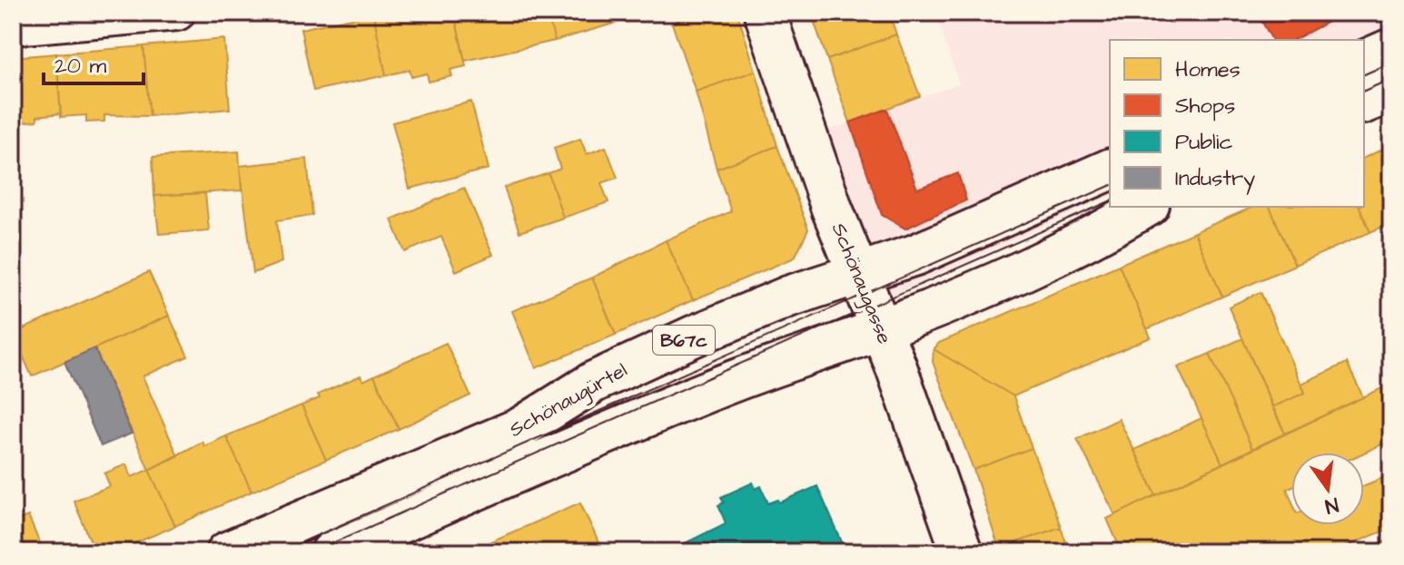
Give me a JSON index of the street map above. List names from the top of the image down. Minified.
{"streets":{"main road":["Schönaugasse","B67c","Schönaugürtel"]},"crossings":[["Schönaugasse","Schönaugürtel"]],"legend":["Homes","Shops","Public","Industry"],"scale_bar":"20 m","north":"bottom"}
